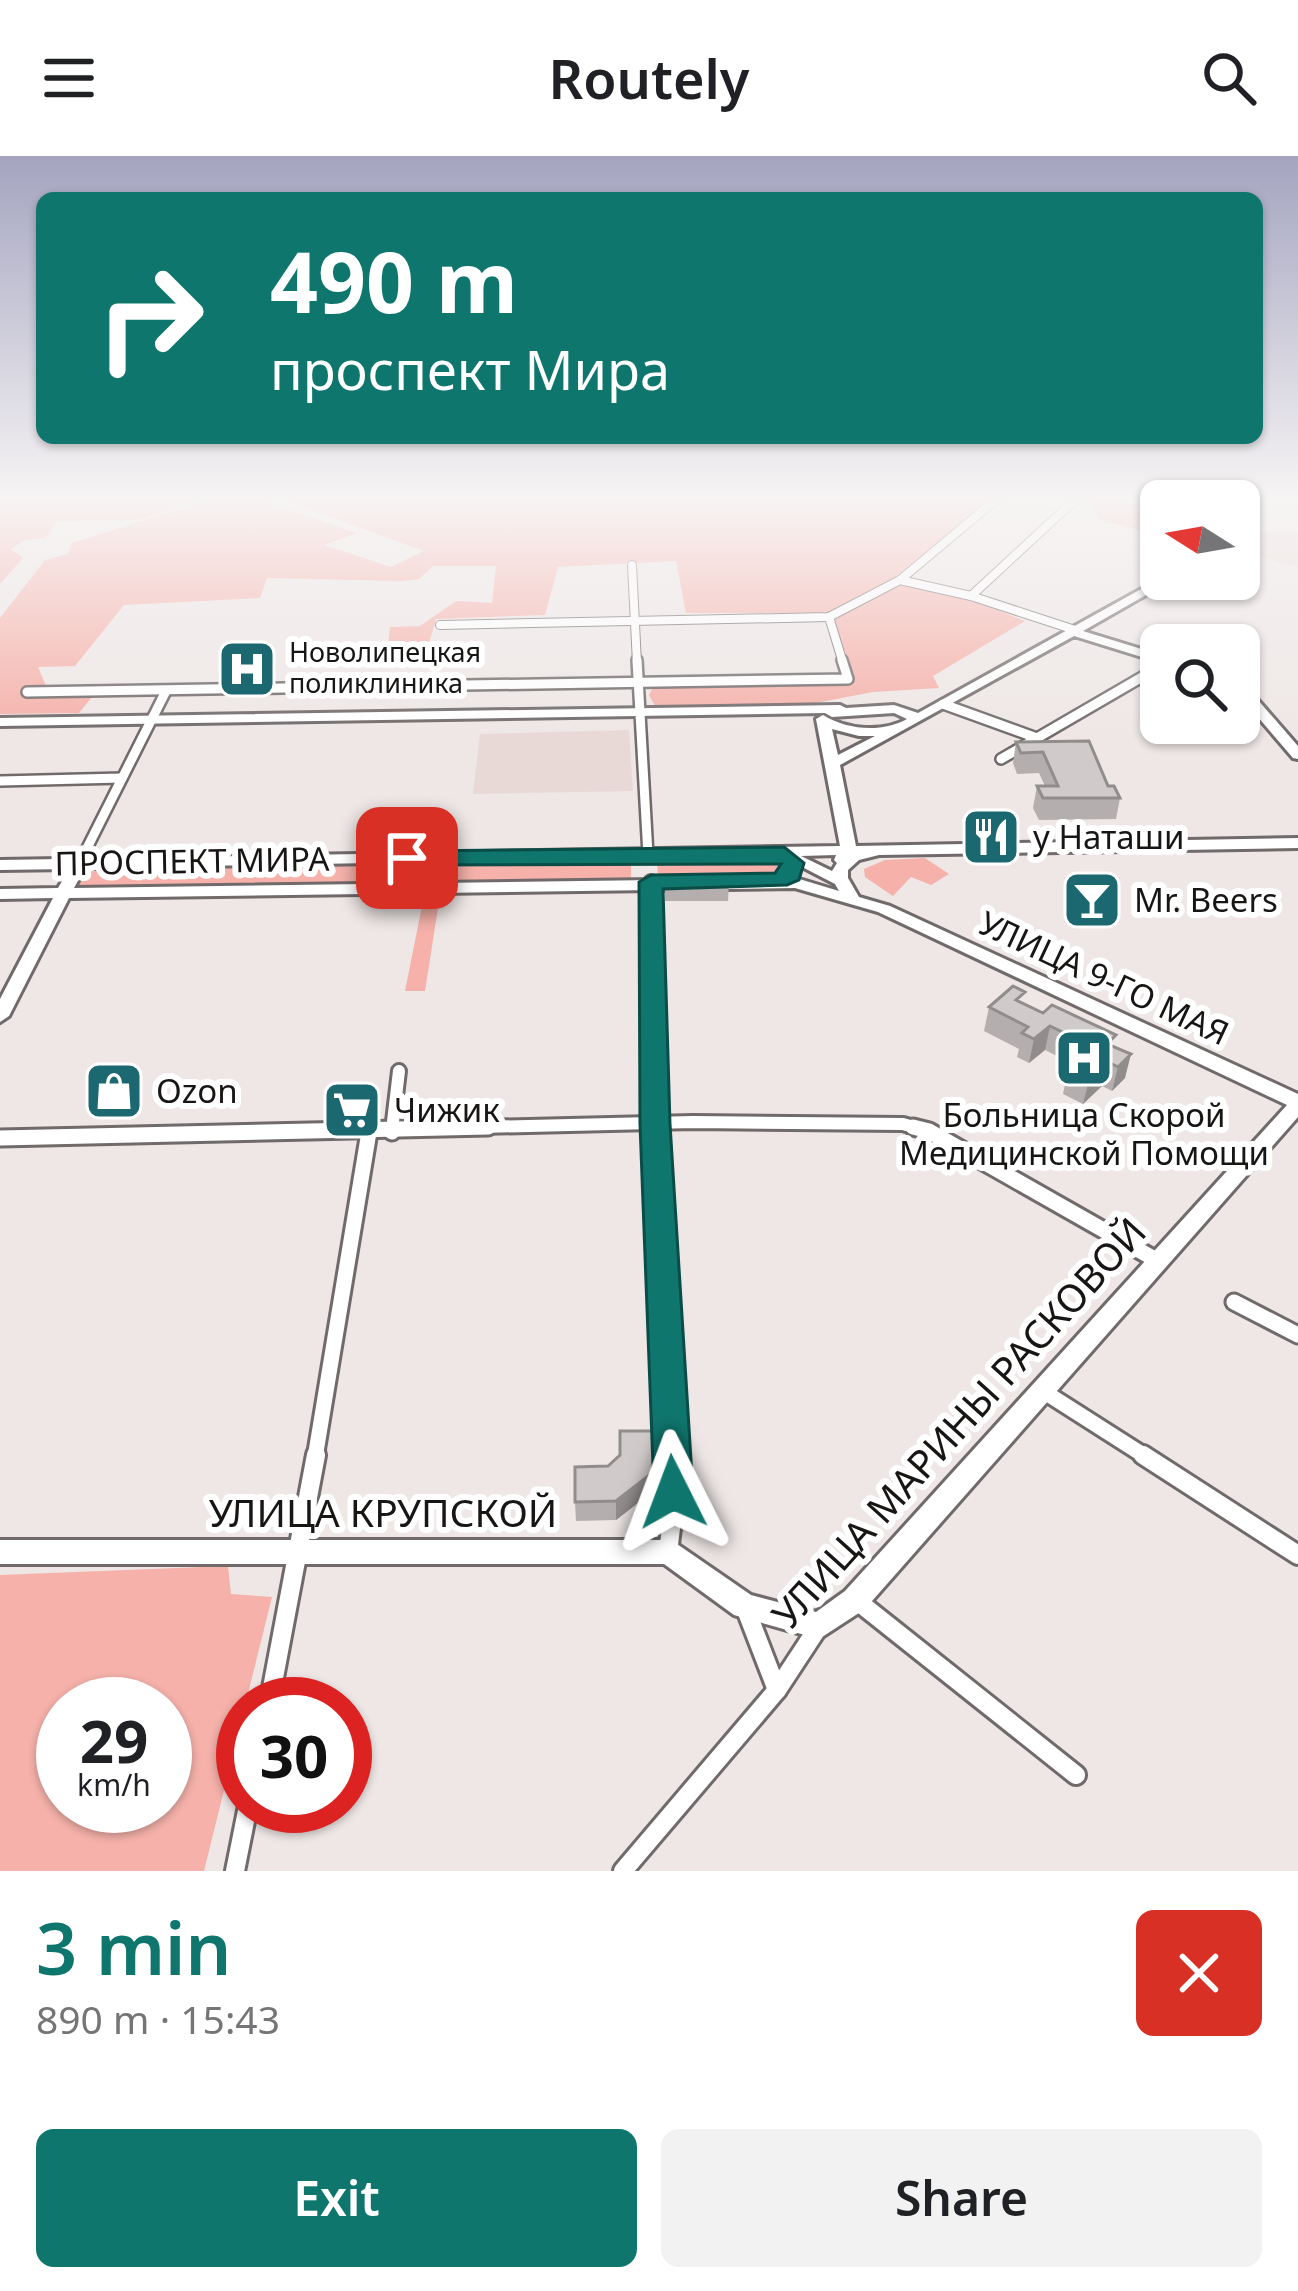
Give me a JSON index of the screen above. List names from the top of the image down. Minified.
{"streets":{"main road":["ПРОСПЕКТ МИРА","УЛИЦА 9-ГО МАЯ","УЛИЦА МАРИНЫ РАСКОВОЙ","УЛИЦА КРУПСКОЙ"]},"crossings":[["ПРОСПЕКТ МИРА","УЛИЦА 9-ГО МАЯ"],["УЛИЦА 9-ГО МАЯ","УЛИЦА МАРИНЫ РАСКОВОЙ"]],"places":{"hospital":["Новолипецкая поликлиника","Больница Скорой Медицинской Помощи"],"restaurant":["у Наташи"],"bar":["Mr. Beers"],"shop":["Ozon"],"supermarket":["Чижик"]},"north":"left","page":{"header":"Routely","turn":["490 m","проспект Мира"],"speed":"29 km/h","limit":"30","heading":["3 min","890 m · 15:43"],"buttons":["Exit","Share"]}}
